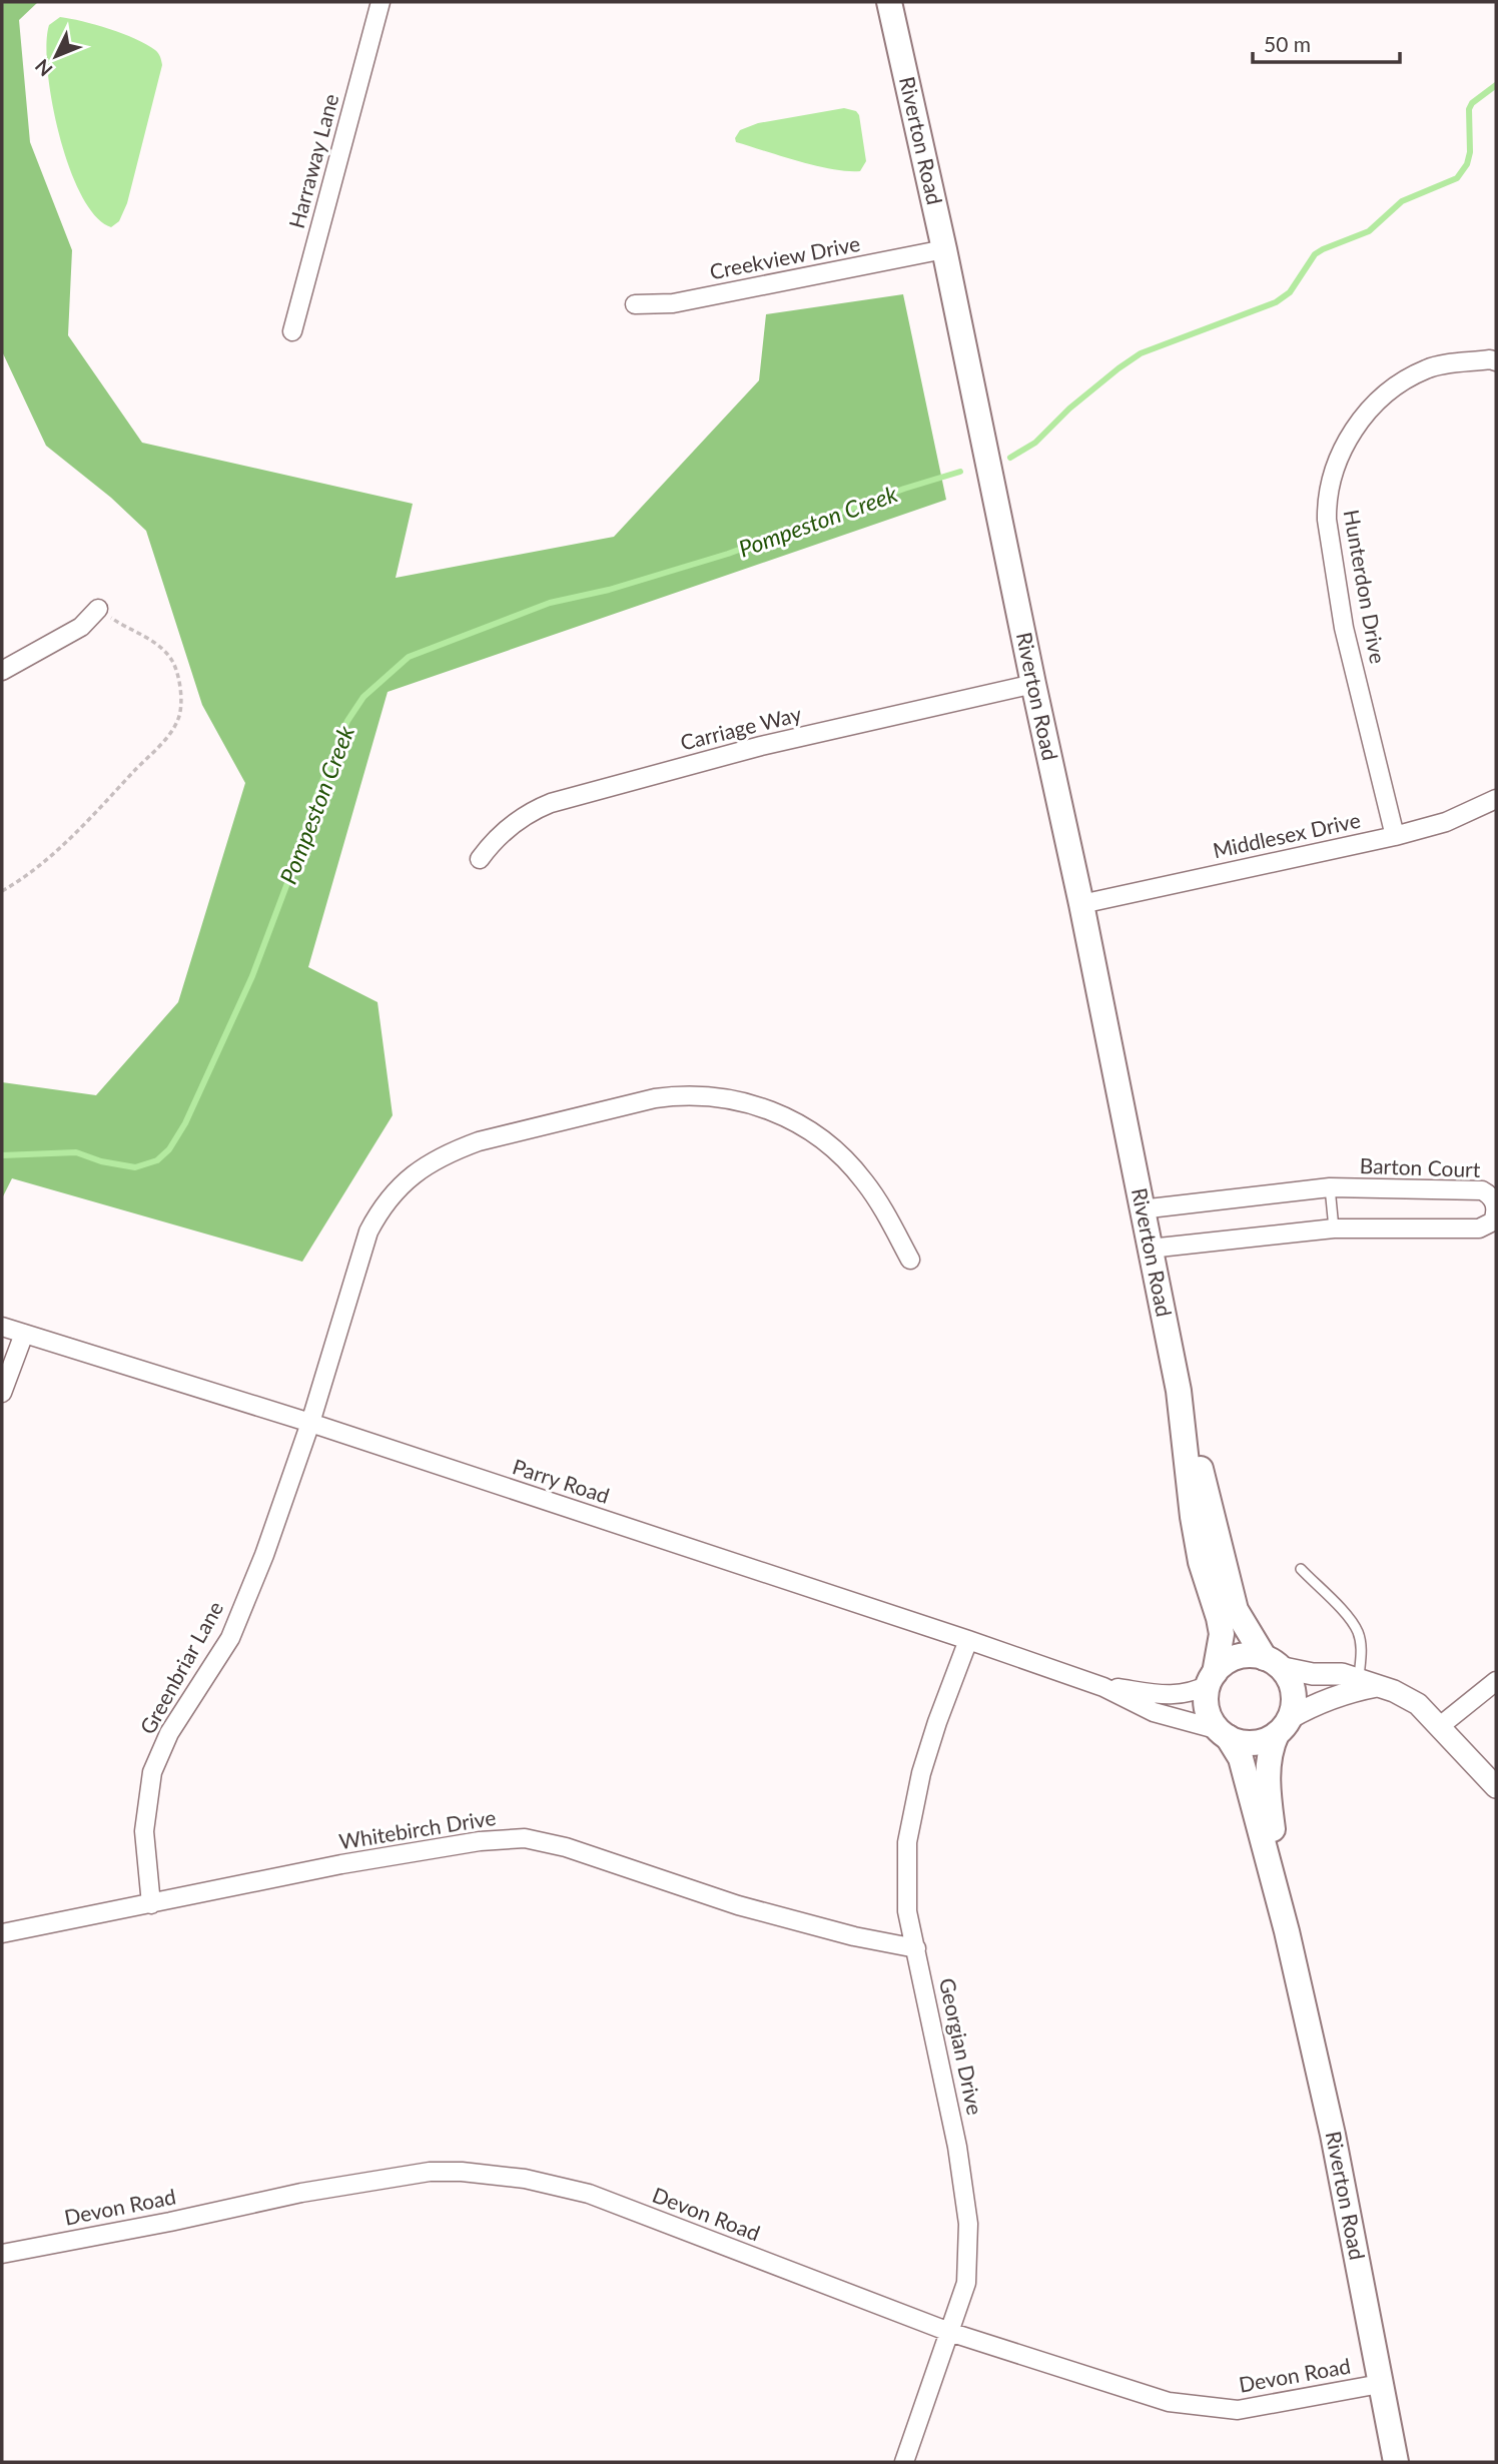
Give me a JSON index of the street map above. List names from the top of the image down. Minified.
{"streets":{"main road":["Riverton Road"],"street":["Harraway Lane","Creekview Drive","Hunterdon Drive","Carriage Way","Middlesex Drive","Barton Court","Parry Road","Greenbriar Lane","Whitebirch Drive","Georgian Drive","Devon Road"]},"crossings":[["Riverton Road","Creekview Drive"],["Riverton Road","Carriage Way"],["Riverton Road","Middlesex Drive"],["Riverton Road","Barton Court"],["Riverton Road","Parry Road"],["Riverton Road","Devon Road"],["Hunterdon Drive","Middlesex Drive"],["Parry Road","Greenbriar Lane"],["Parry Road","Georgian Drive"],["Greenbriar Lane","Whitebirch Drive"],["Whitebirch Drive","Georgian Drive"],["Georgian Drive","Devon Road"]],"water":["Pompeston Creek"],"scale_bar":"50 m","north":"bottom left"}
